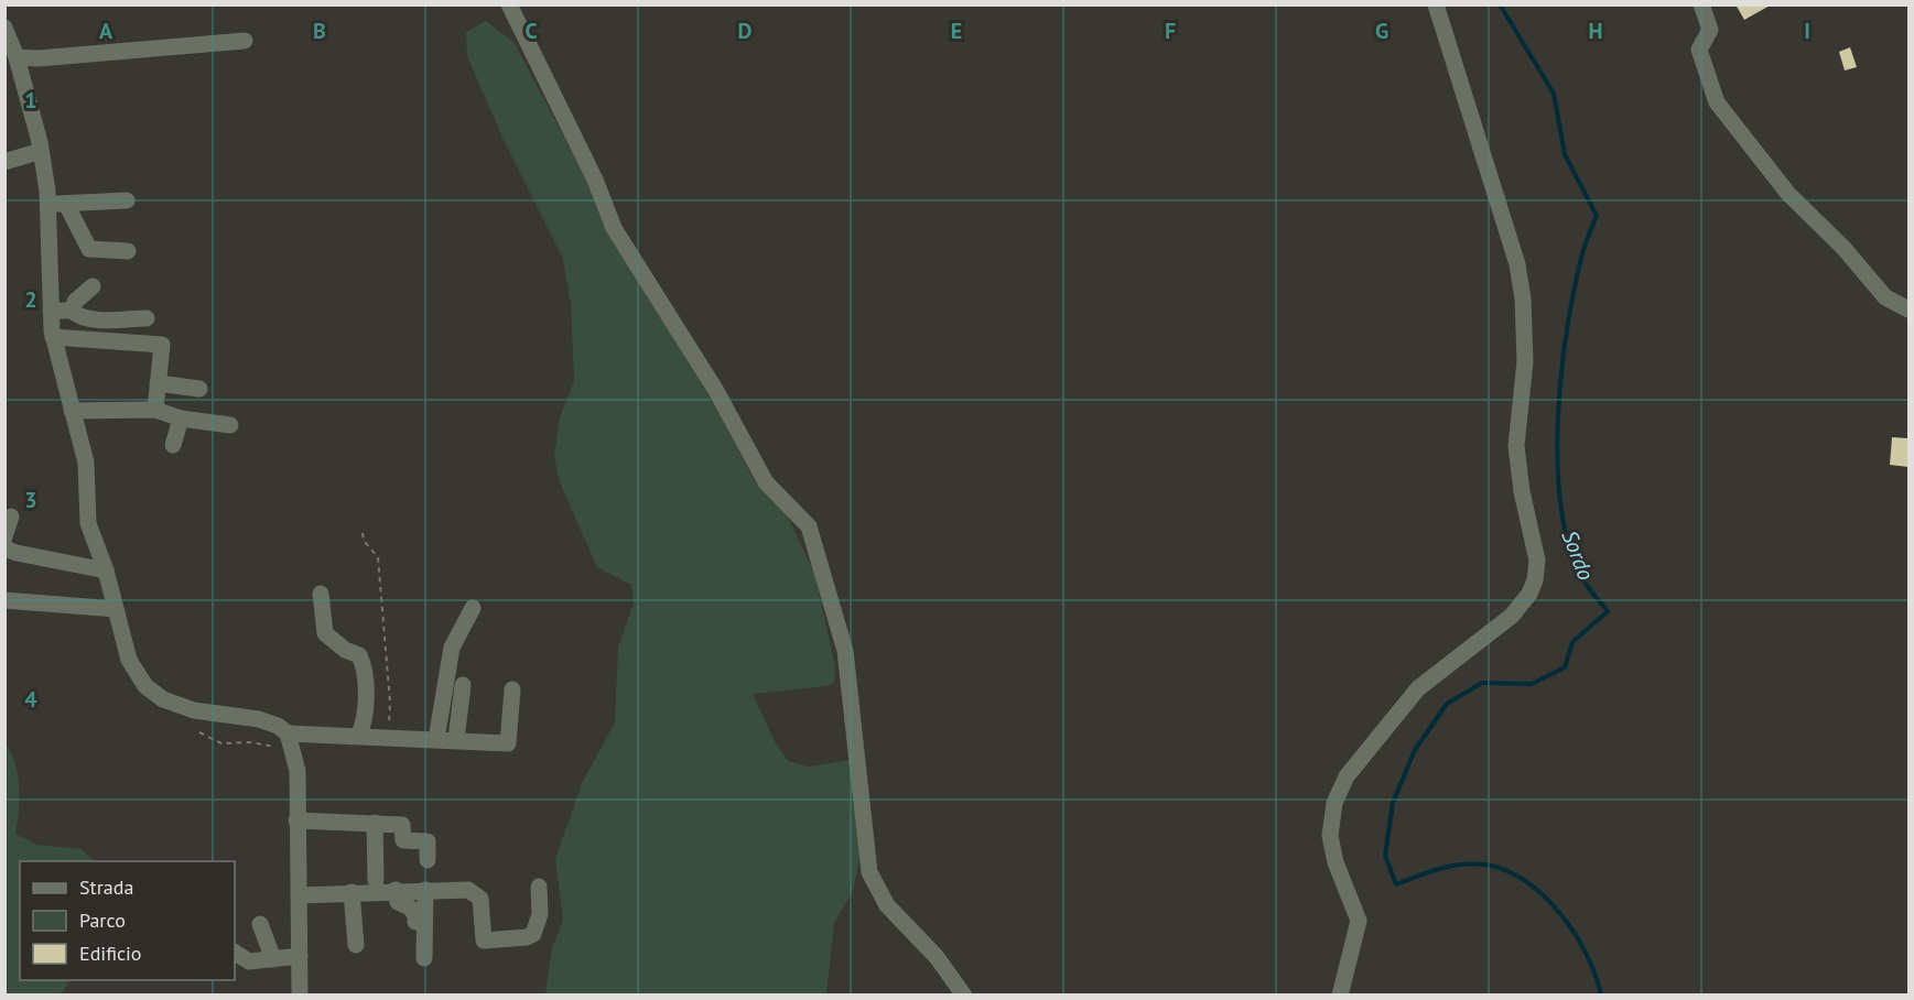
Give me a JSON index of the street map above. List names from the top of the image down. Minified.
{"water":["Sordo"],"legend":["Strada","Parco","Edificio"],"grid":{"columns":["A","B","C","D","E","F","G","H","I"],"rows":["1","2","3","4"]}}
